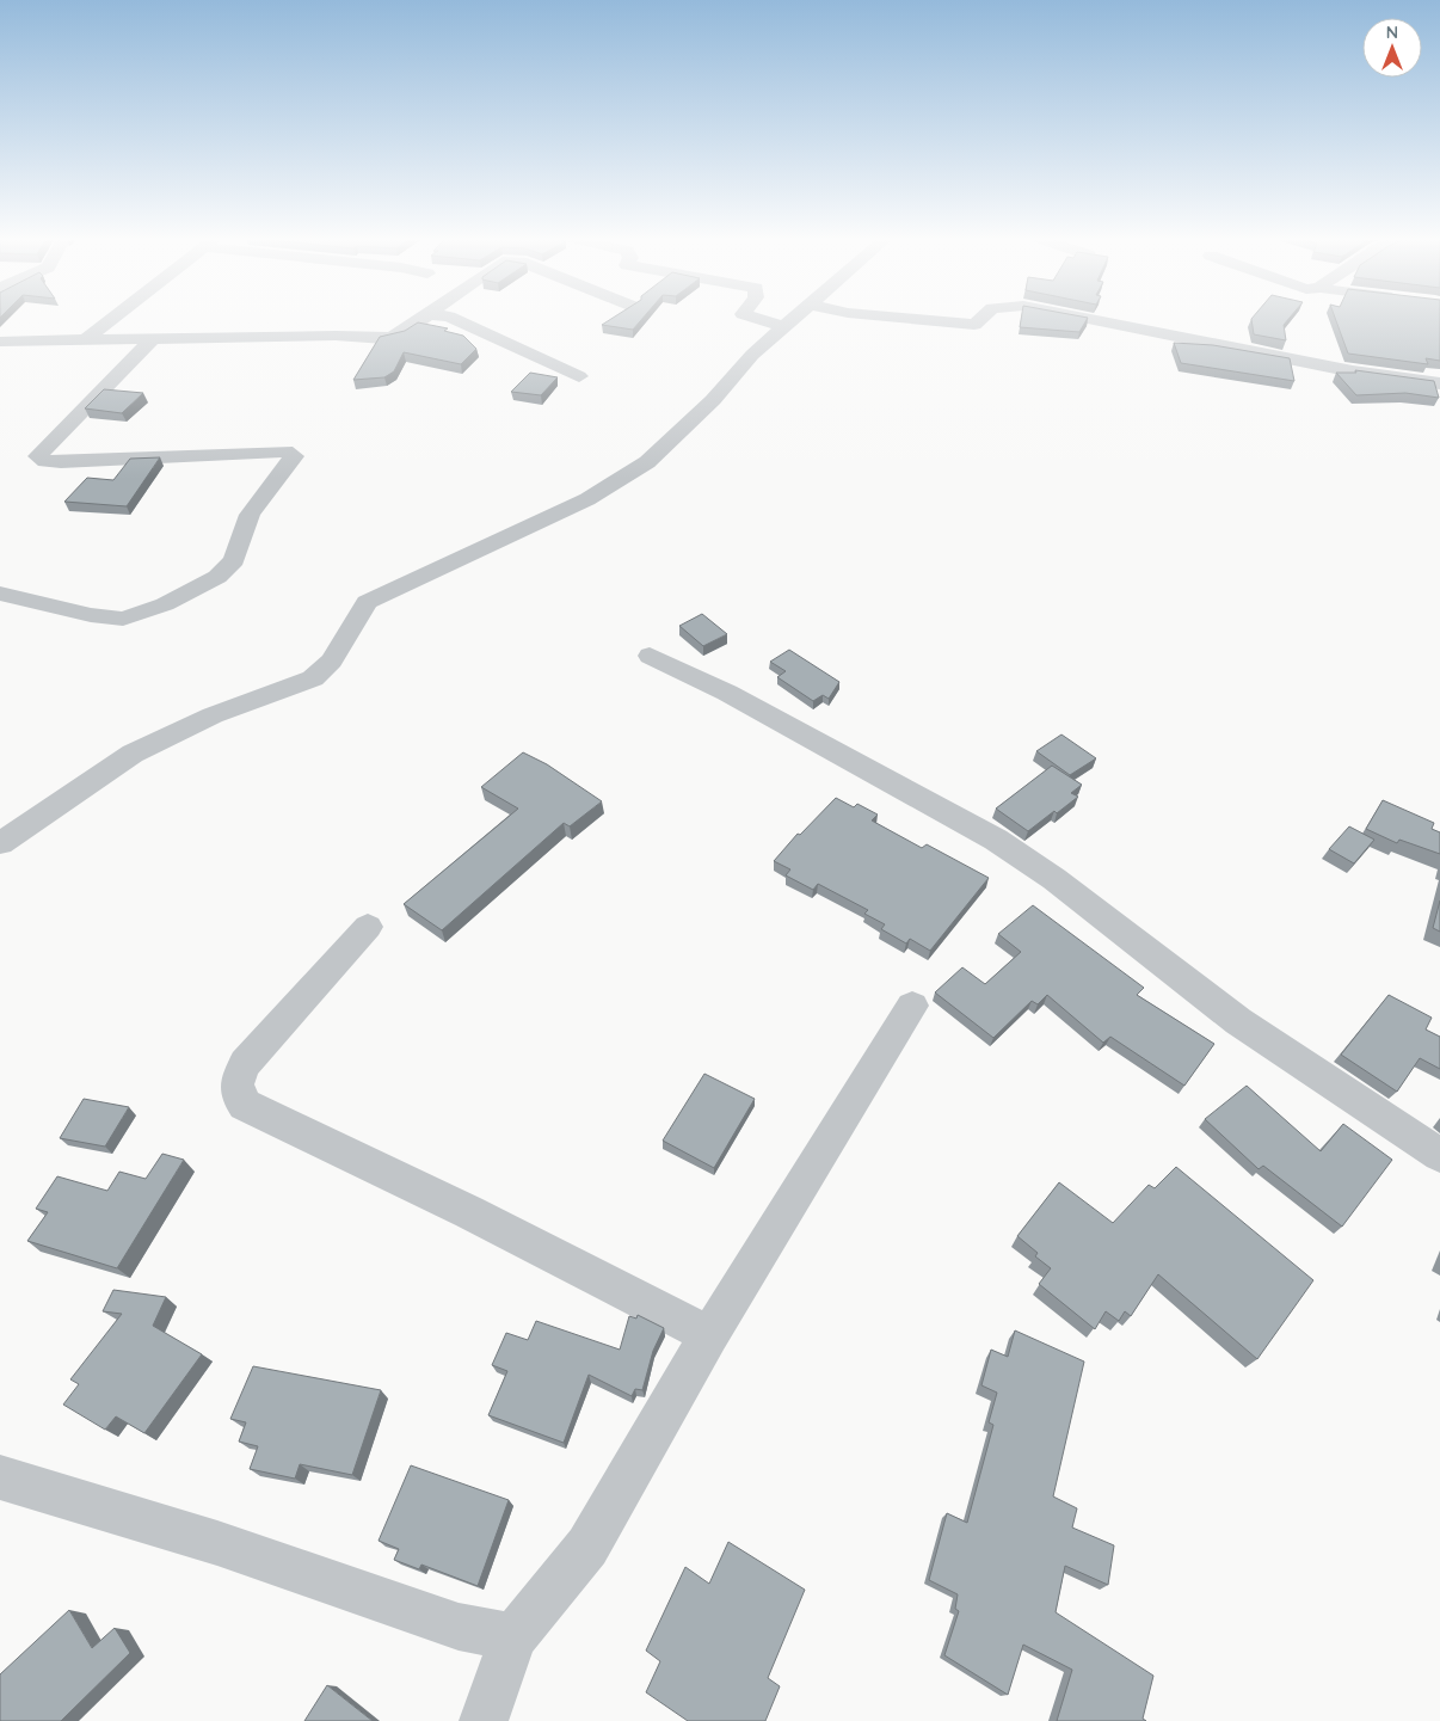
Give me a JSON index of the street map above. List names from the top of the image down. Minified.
{"north":"top"}
